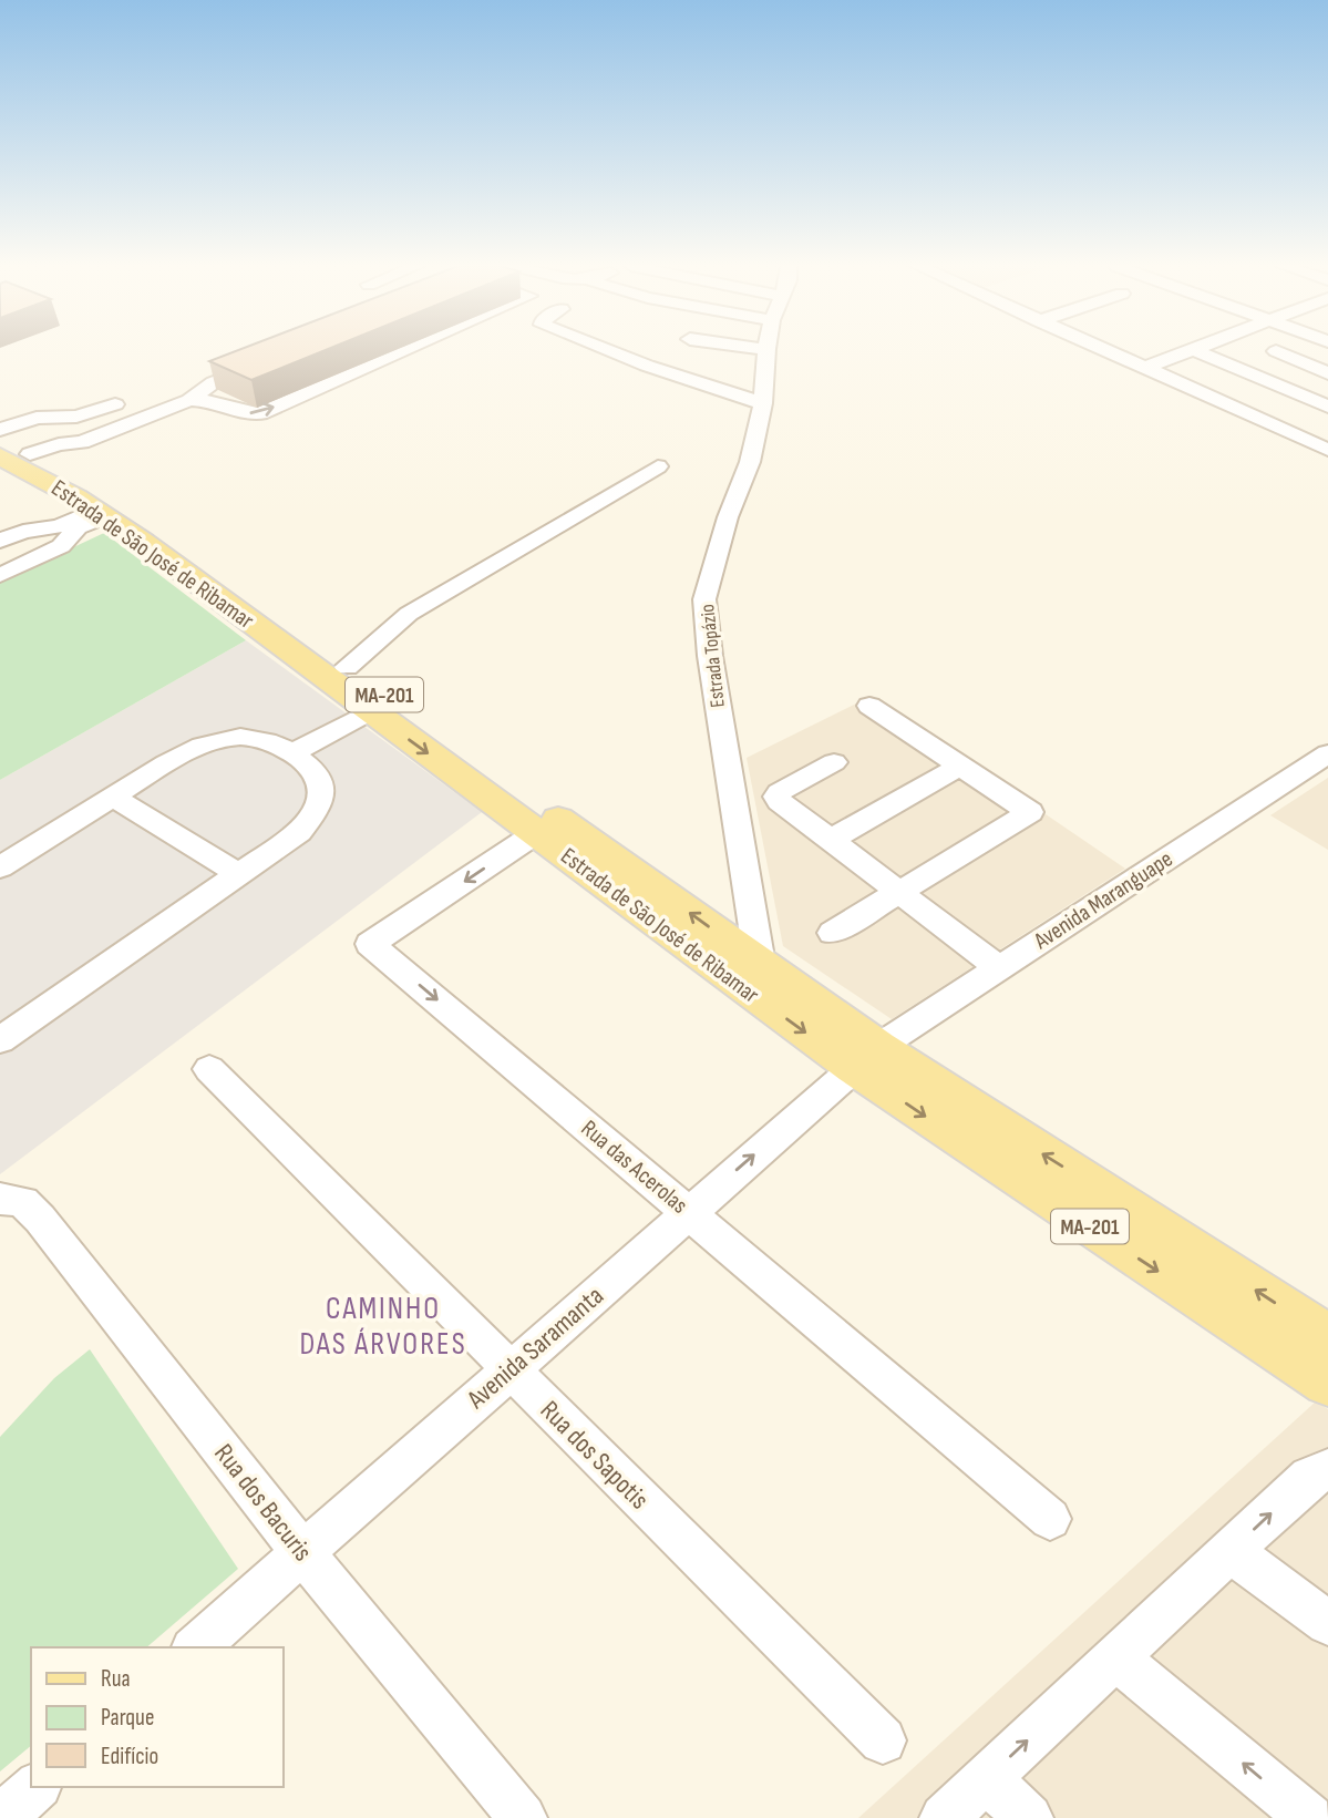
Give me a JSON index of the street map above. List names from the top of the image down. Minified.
{"streets":{"main road":["Estrada de São José de Ribamar","MA-201"],"street":["Estrada Topázio","Avenida Maranguape","Rua das Acerolas","Avenida Saramanta","Rua dos Sapotis","Rua dos Bacuris"]},"crossings":[["Estrada de São José de Ribamar","Estrada Topázio"],["Estrada de São José de Ribamar","Avenida Maranguape"],["Estrada de São José de Ribamar","Rua das Acerolas"],["Estrada de São José de Ribamar","Avenida Saramanta"],["Avenida Maranguape","Avenida Saramanta"],["Rua das Acerolas","Avenida Saramanta"],["Avenida Saramanta","Rua dos Sapotis"],["Avenida Saramanta","Rua dos Bacuris"]],"districts":["CAMINHO DAS ÁRVORES"],"legend":["Rua","Parque","Edifício"]}
